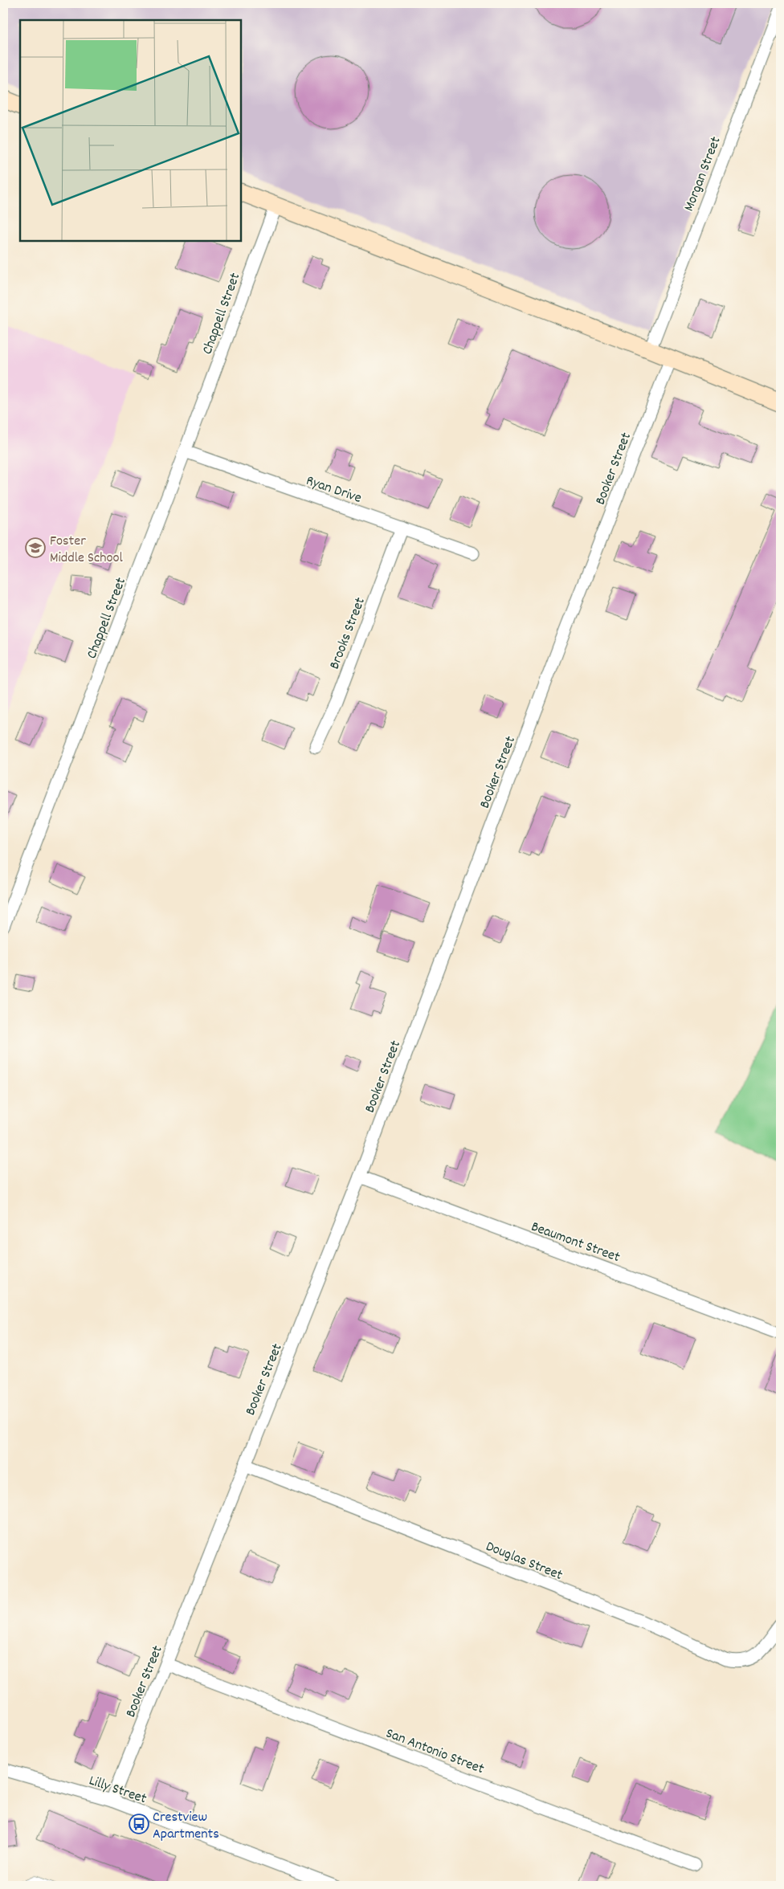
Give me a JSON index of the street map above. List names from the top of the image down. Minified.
{"streets":{"street":["Morgan Street","Chappell Street","Booker Street","Ryan Drive","Brooks Street","Beaumont Street","Douglas Street","San Antonio Street","Lilly Street"]},"crossings":[["Chappell Street","Ryan Drive"],["Booker Street","Beaumont Street"],["Booker Street","Douglas Street"],["Booker Street","San Antonio Street"],["Booker Street","Lilly Street"],["Ryan Drive","Brooks Street"]],"places":{"school or university":["Foster Middle School"],"bus stop":["Crestview Apartments"]}}
